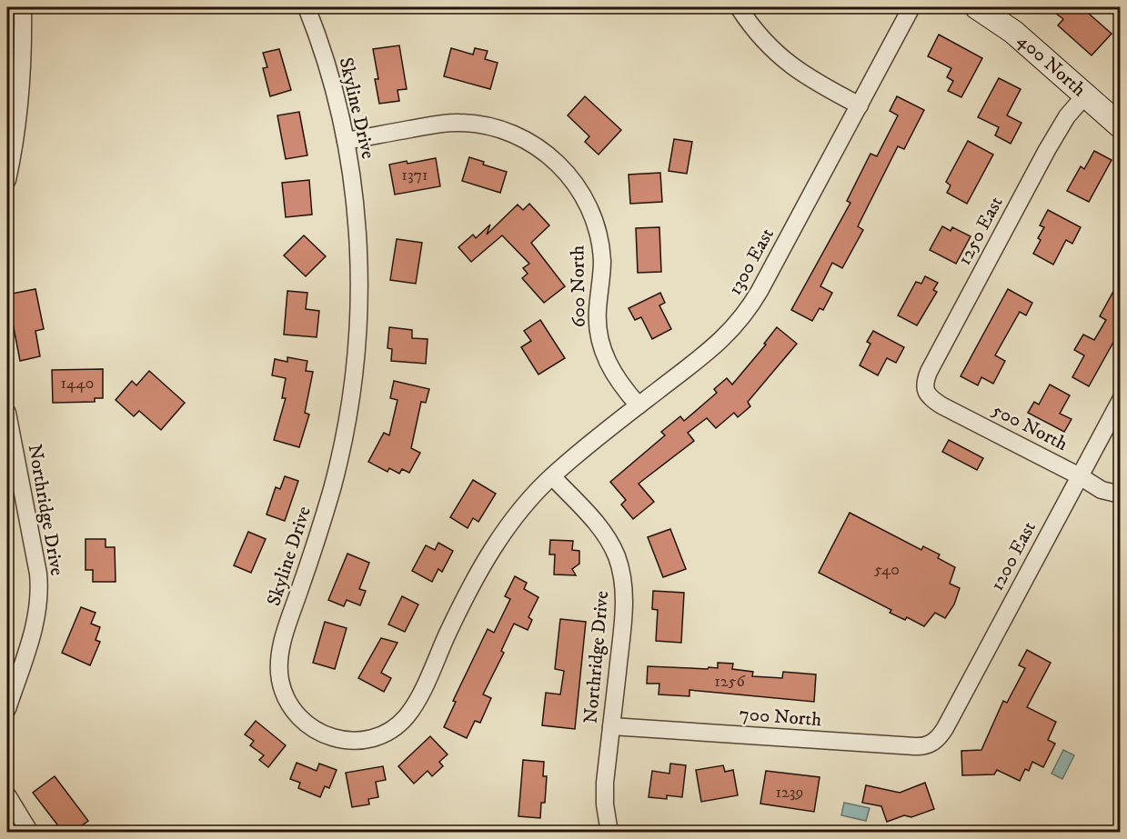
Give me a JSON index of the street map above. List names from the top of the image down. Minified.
{"streets":{"main road":["400 North"],"street":["Skyline Drive","1250 East","1300 East","600 North","500 North","Northridge Drive","1200 East","700 North"]},"crossings":[["400 North","1250 East"],["Skyline Drive","1300 East"],["Skyline Drive","600 North"],["Skyline Drive","Northridge Drive"],["1250 East","500 North"],["1300 East","600 North"],["1300 East","Northridge Drive"],["500 North","1200 East"],["Northridge Drive","700 North"],["1200 East","700 North"]],"house_numbers":["1371","1440","540","1256","1239"]}
